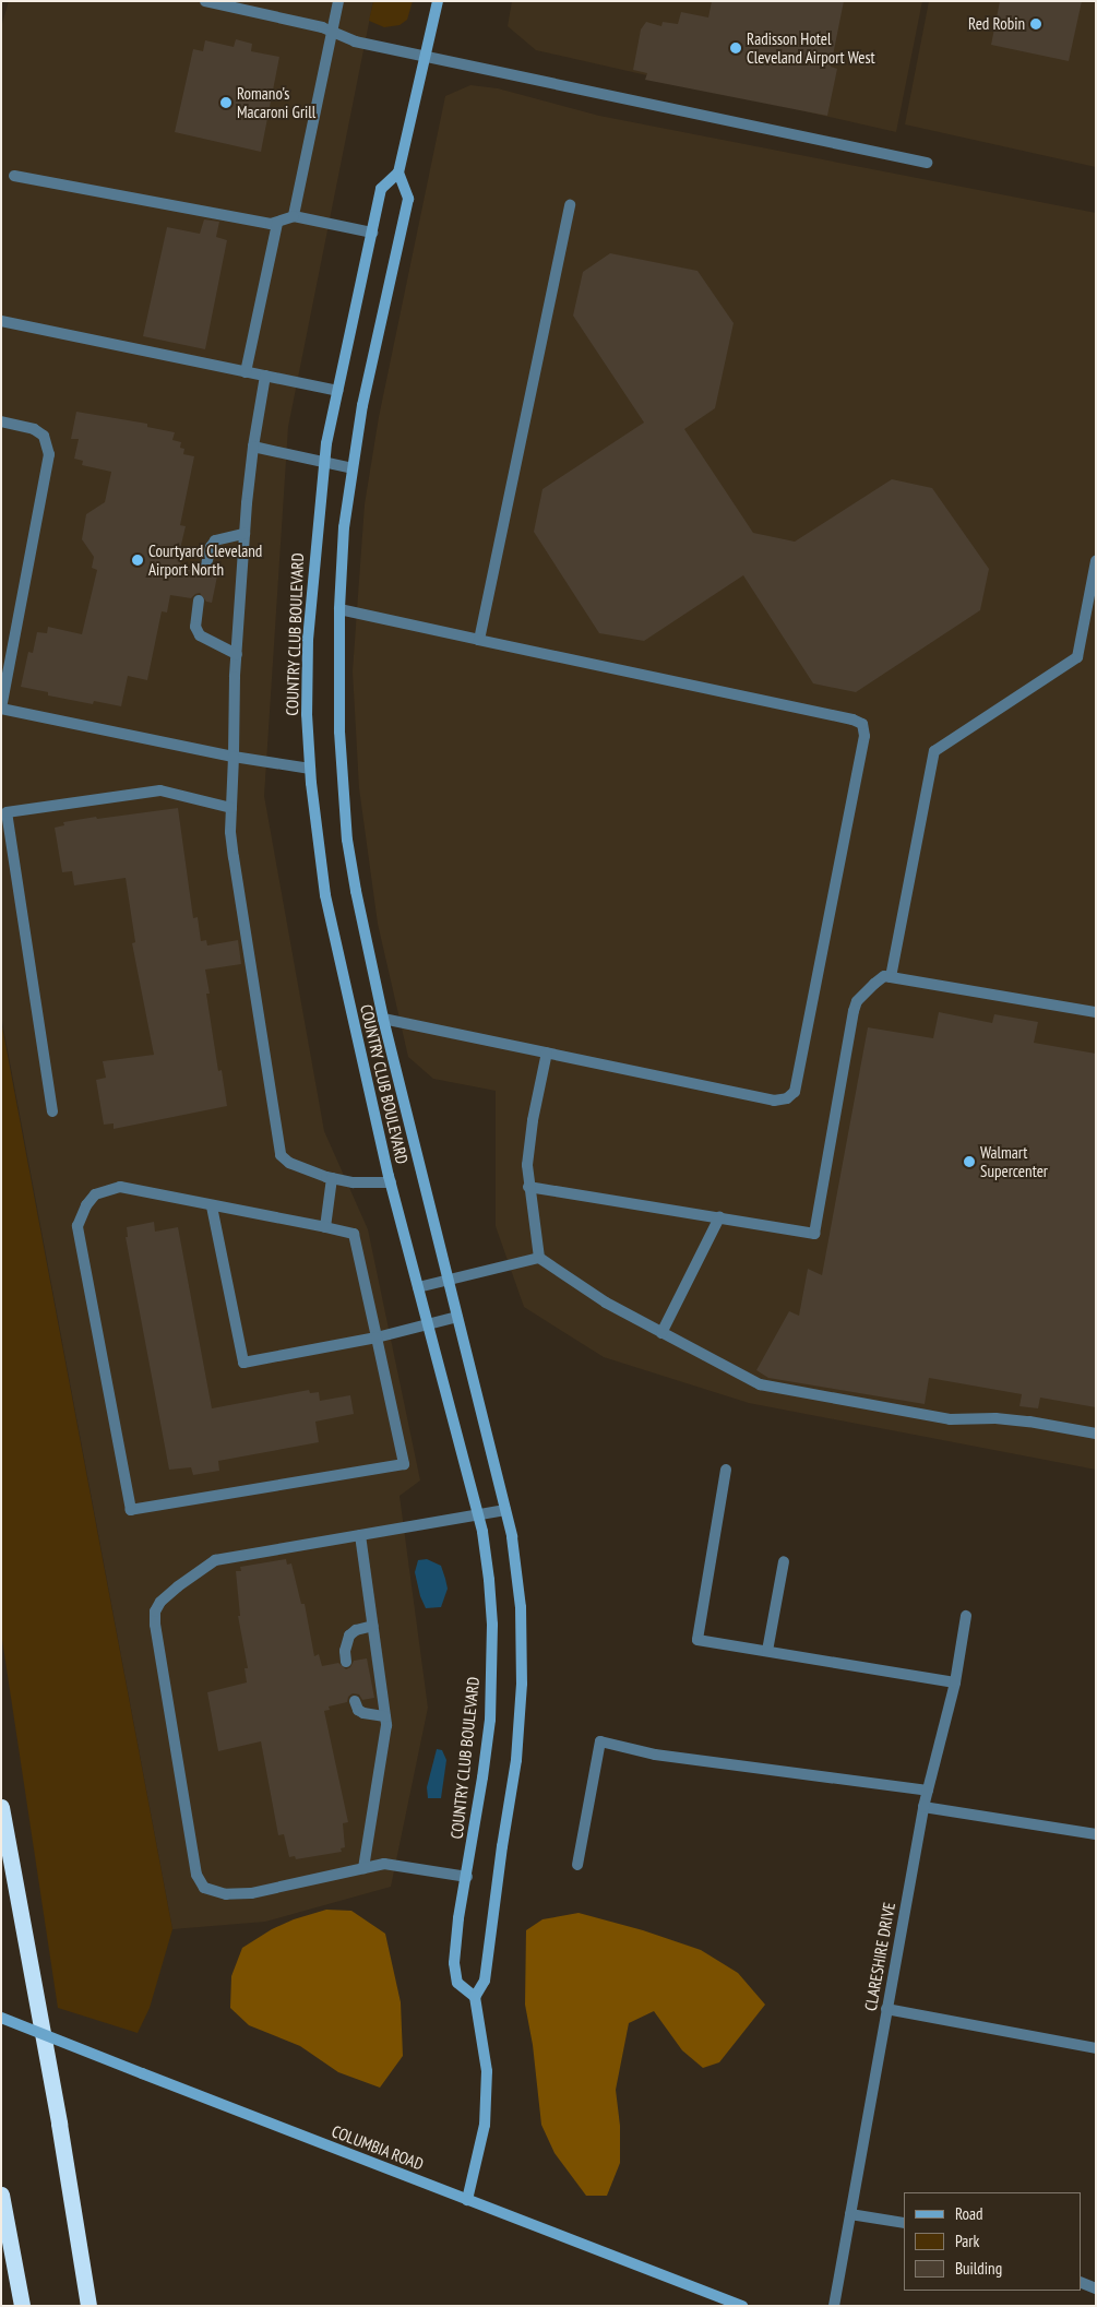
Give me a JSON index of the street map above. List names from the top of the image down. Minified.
{"streets":{"street":["COUNTRY CLUB BOULEVARD","CLARESHIRE DRIVE","COLUMBIA ROAD"]},"places":["Red Robin","Radisson Hotel Cleveland Airport West","Romano's Macaroni Grill","Courtyard Cleveland Airport North","Walmart Supercenter"],"legend":["Road","Park","Building"]}
